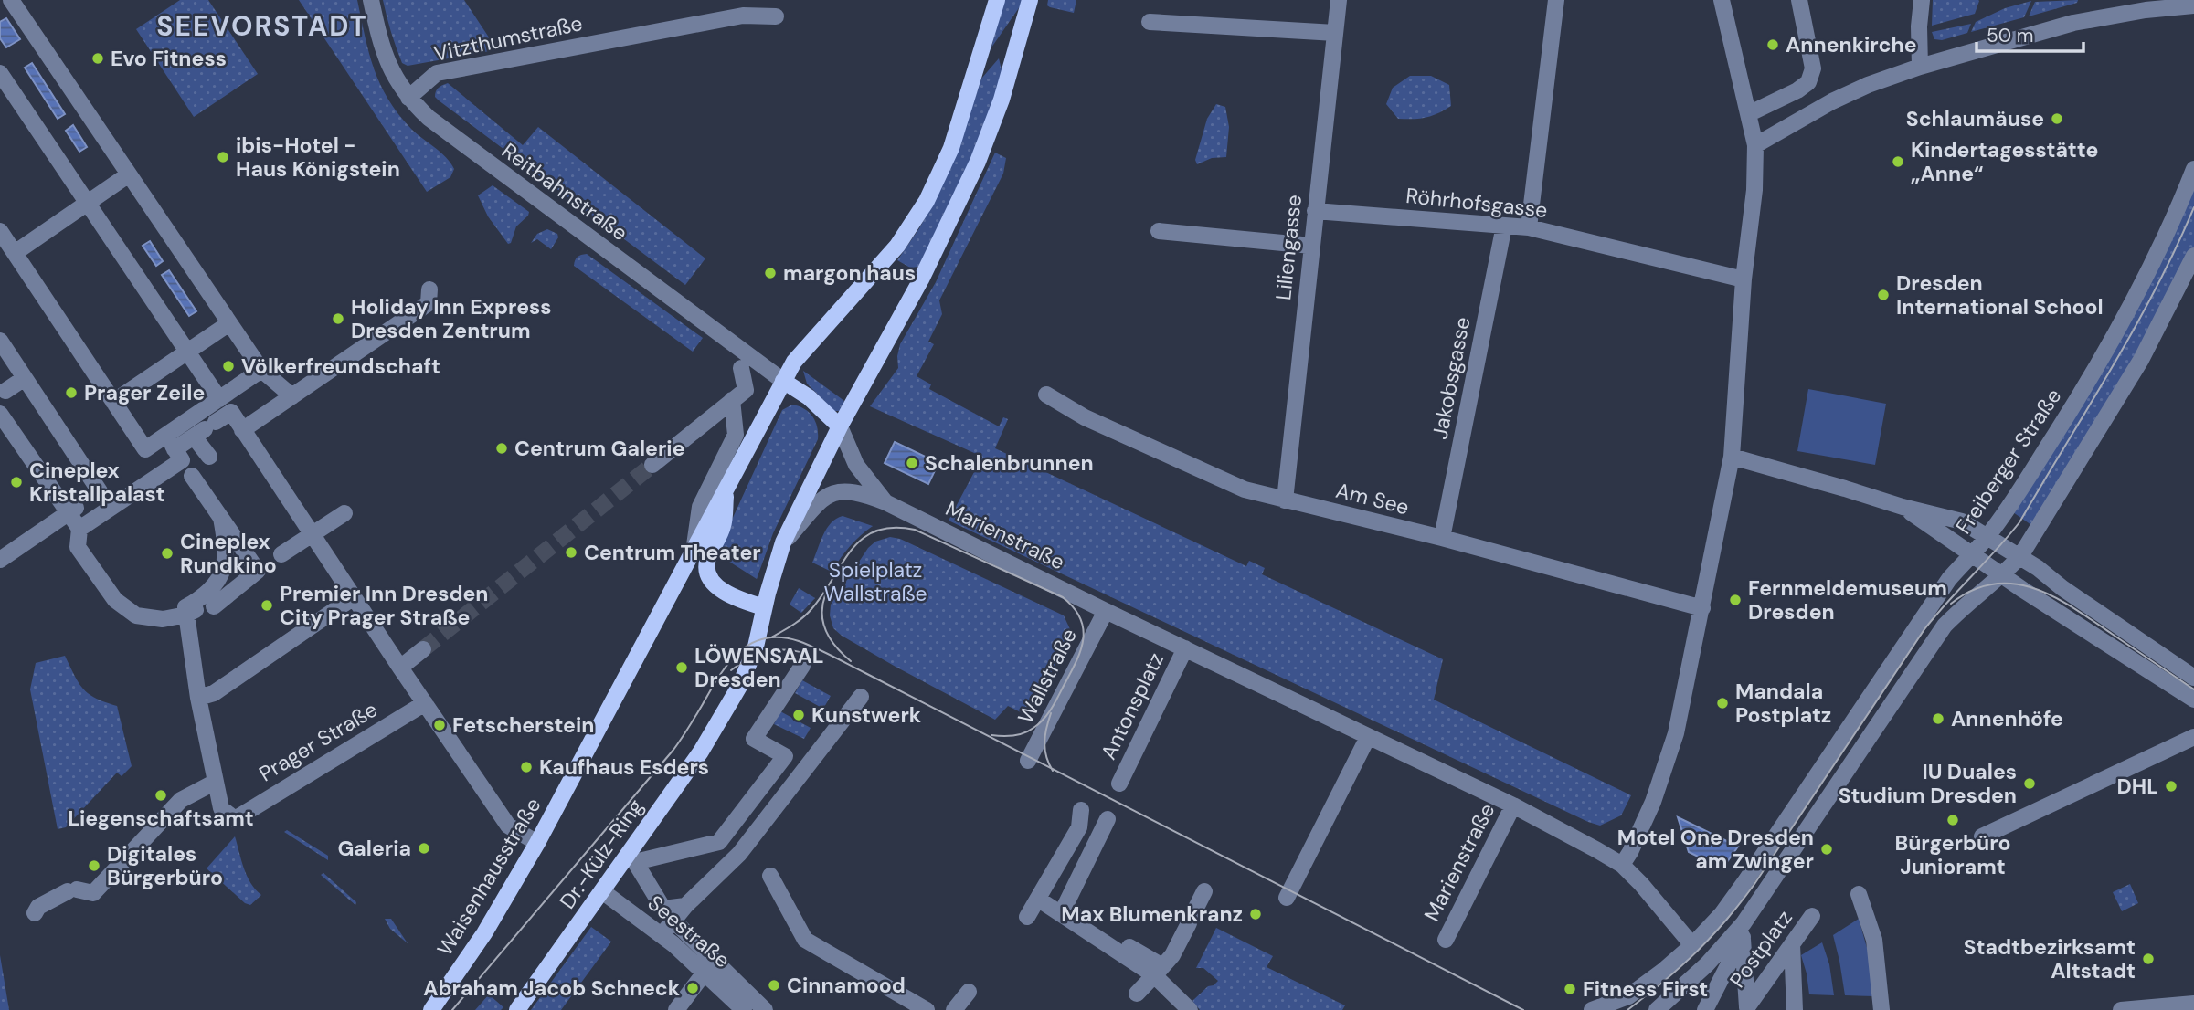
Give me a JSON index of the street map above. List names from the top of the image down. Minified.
{"streets":{"main road":["Dr.-Külz-Ring","Waisenhausstraße"],"street":["Vitzthumstraße","Reitbahnstraße","Röhrhofsgasse","Liliengasse","Jakobsgasse","Freiberger Straße","Am See","Marienstraße","Wallstraße","Antonsplatz","Prager Straße","Seestraße","Postplatz"]},"crossings":[["Vitzthumstraße","Reitbahnstraße"],["Reitbahnstraße","Waisenhausstraße"],["Röhrhofsgasse","Liliengasse"],["Röhrhofsgasse","Jakobsgasse"],["Liliengasse","Am See"],["Jakobsgasse","Am See"],["Freiberger Straße","Marienstraße"],["Marienstraße","Wallstraße"],["Marienstraße","Antonsplatz"],["Marienstraße","Dr.-Külz-Ring"],["Dr.-Külz-Ring","Seestraße"]],"districts":["SEEVORSTADT"],"parks":["Spielplatz Wallstraße"],"places":["Annenkirche","Evo Fitness","Schlaumäuse","ibis-Hotel - Haus Königstein","Kindertagesstätte „Anne“","margon haus","Dresden International School","Holiday Inn Express Dresden Zentrum","Völkerfreundschaft","Prager Zeile","Centrum Galerie","Schalenbrunnen","Cineplex Kristallpalast","Centrum Theater","Cineplex Rundkino","Fernmeldemuseum Dresden","Premier Inn Dresden City Prager Straße","LÖWENSAAL Dresden","Mandala Postplatz","Kunstwerk","Annenhöfe","Fetscherstein","Kaufhaus Esders","IU Duales Studium Dresden","DHL","Liegenschaftsamt","Bürgerbüro Junioramt","Galeria","Motel One Dresden am Zwinger","Digitales Bürgerbüro","Max Blumenkranz","Stadtbezirksamt Altstadt","Cinnamood","Abraham Jacob Schneck","Fitness First"],"scale_bar":"50 m"}
